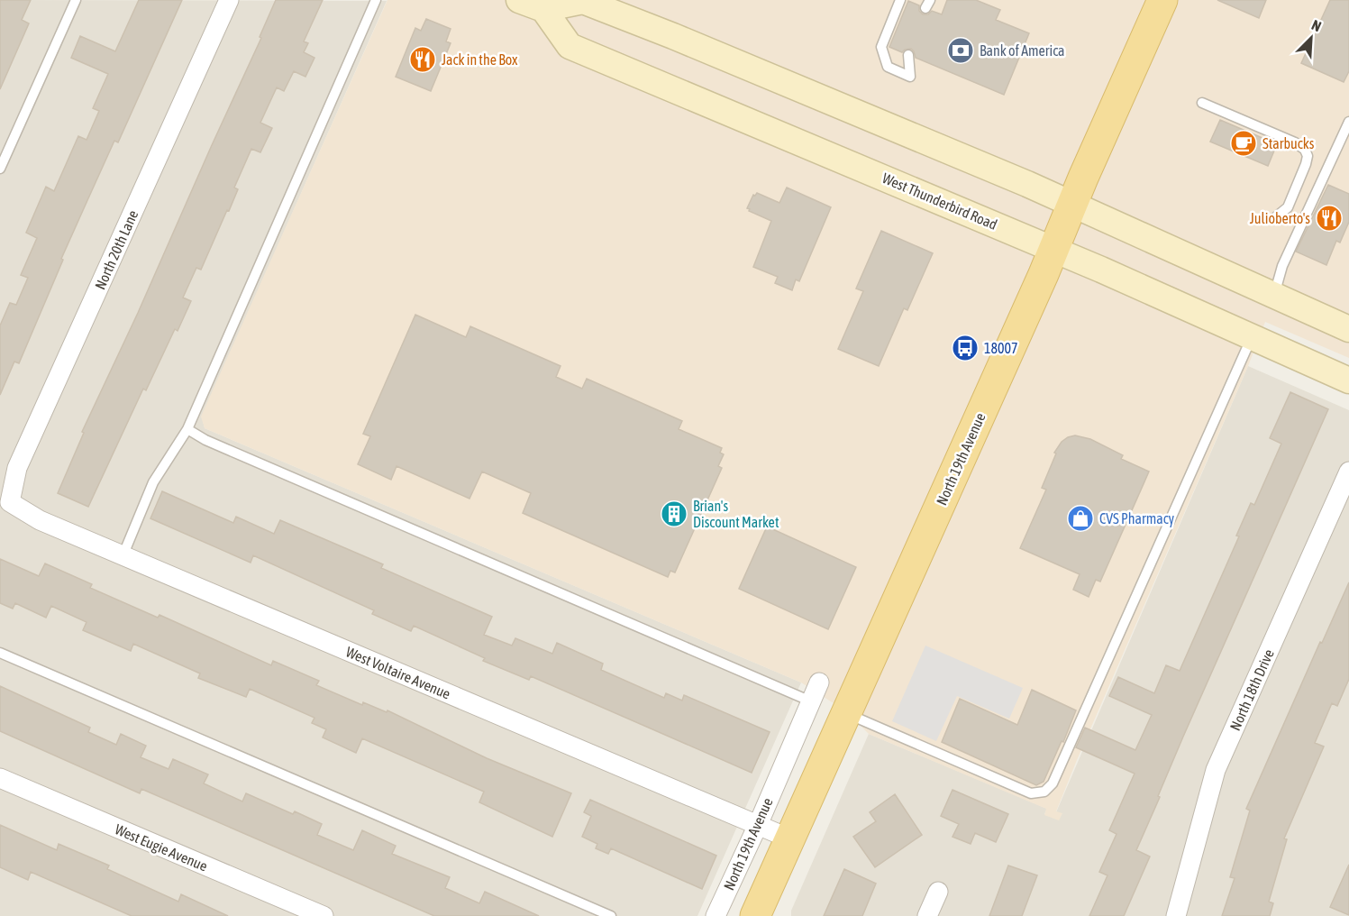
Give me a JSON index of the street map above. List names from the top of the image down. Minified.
{"streets":{"main road":["West Thunderbird Road","North 19th Avenue"],"street":["North 20th Lane","West Voltaire Avenue","North 18th Drive","West Eugie Avenue"]},"crossings":[["West Thunderbird Road","North 19th Avenue"],["North 20th Lane","West Voltaire Avenue"],["North 19th Avenue","West Voltaire Avenue"]],"places":{"bank":["Bank of America"],"restaurant":["Jack in the Box","Julioberto's"],"cafe":["Starbucks"],"bus stop":["18007"],"building":["Brian's Discount Market"],"shop":["CVS Pharmacy"]},"north":"top right"}
